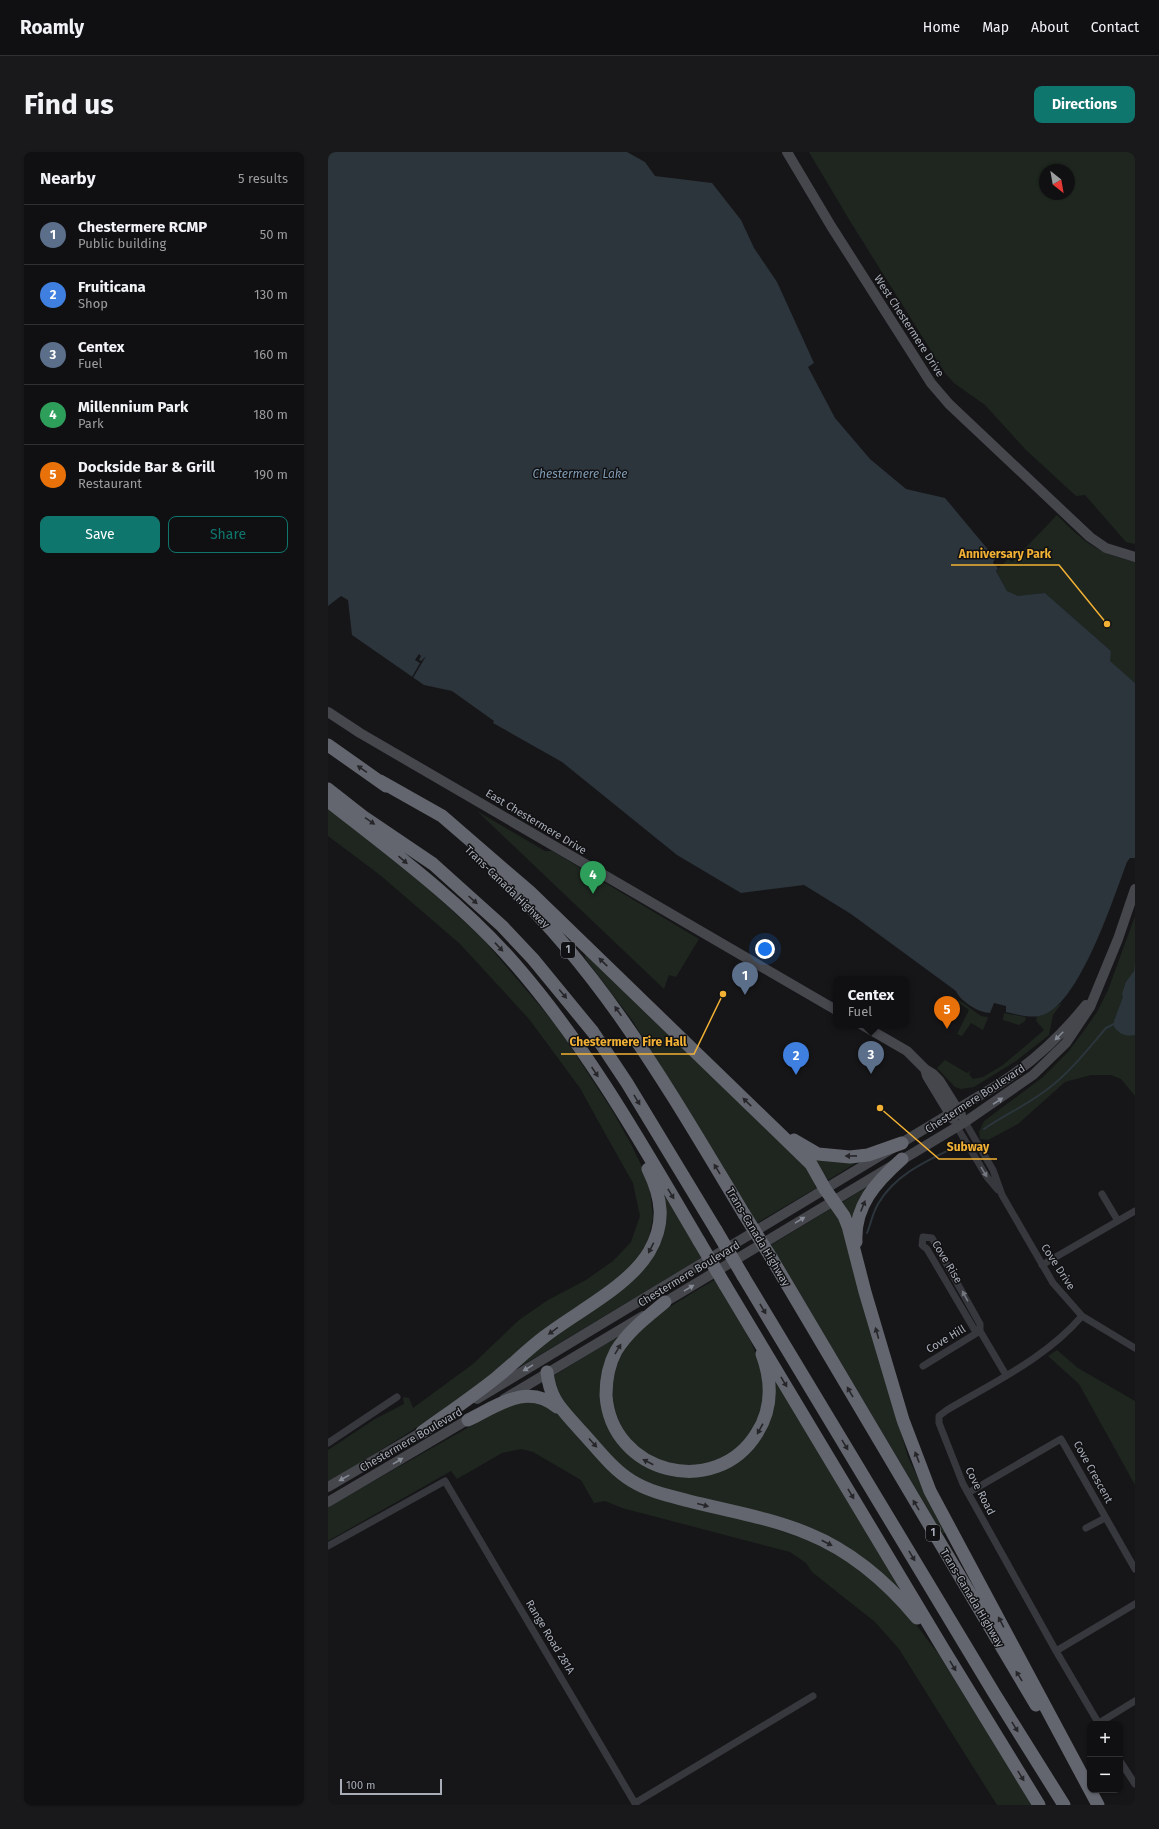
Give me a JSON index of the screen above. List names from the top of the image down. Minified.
{"streets":{"highway":["Trans-Canada Highway","1"],"main road":["West Chestermere Drive","East Chestermere Drive","Chestermere Boulevard"],"street":["Cove Rise","Cove Drive","Cove Hill","Cove Crescent","Cove Road","Range Road 281A"]},"crossings":[["Chestermere Boulevard","Cove Drive"],["Cove Rise","Cove Hill"],["Cove Rise","Cove Road"],["Cove Drive","Cove Road"],["Cove Crescent","Cove Road"]],"water":["Chestermere Lake"],"places":["Anniversary Park","Chestermere Fire Hall","Subway"],"scale_bar":"100 m","north":"bottom right","page":{"header":"Roamly","nav":["Home","Map","About","Contact"],"buttons":["Directions",["Save","Share"]],"title":"Find us","heading":["Nearby","5 results"],"list":[{"mark":"1","name":"Chestermere RCMP","note":"Public building","value":"50 m"},{"mark":"2","name":"Fruiticana","note":"Shop","value":"130 m"},{"mark":"3","name":"Centex","note":"Fuel","value":"160 m"},{"mark":"4","name":"Millennium Park","note":"Park","value":"180 m"},{"mark":"5","name":"Dockside Bar & Grill","note":"Restaurant","value":"190 m"}],"pins":["4","1","5","3","2"],"popup":["Centex","Fuel"],"map_buttons":["+","−"],"scale":"100 m"}}
